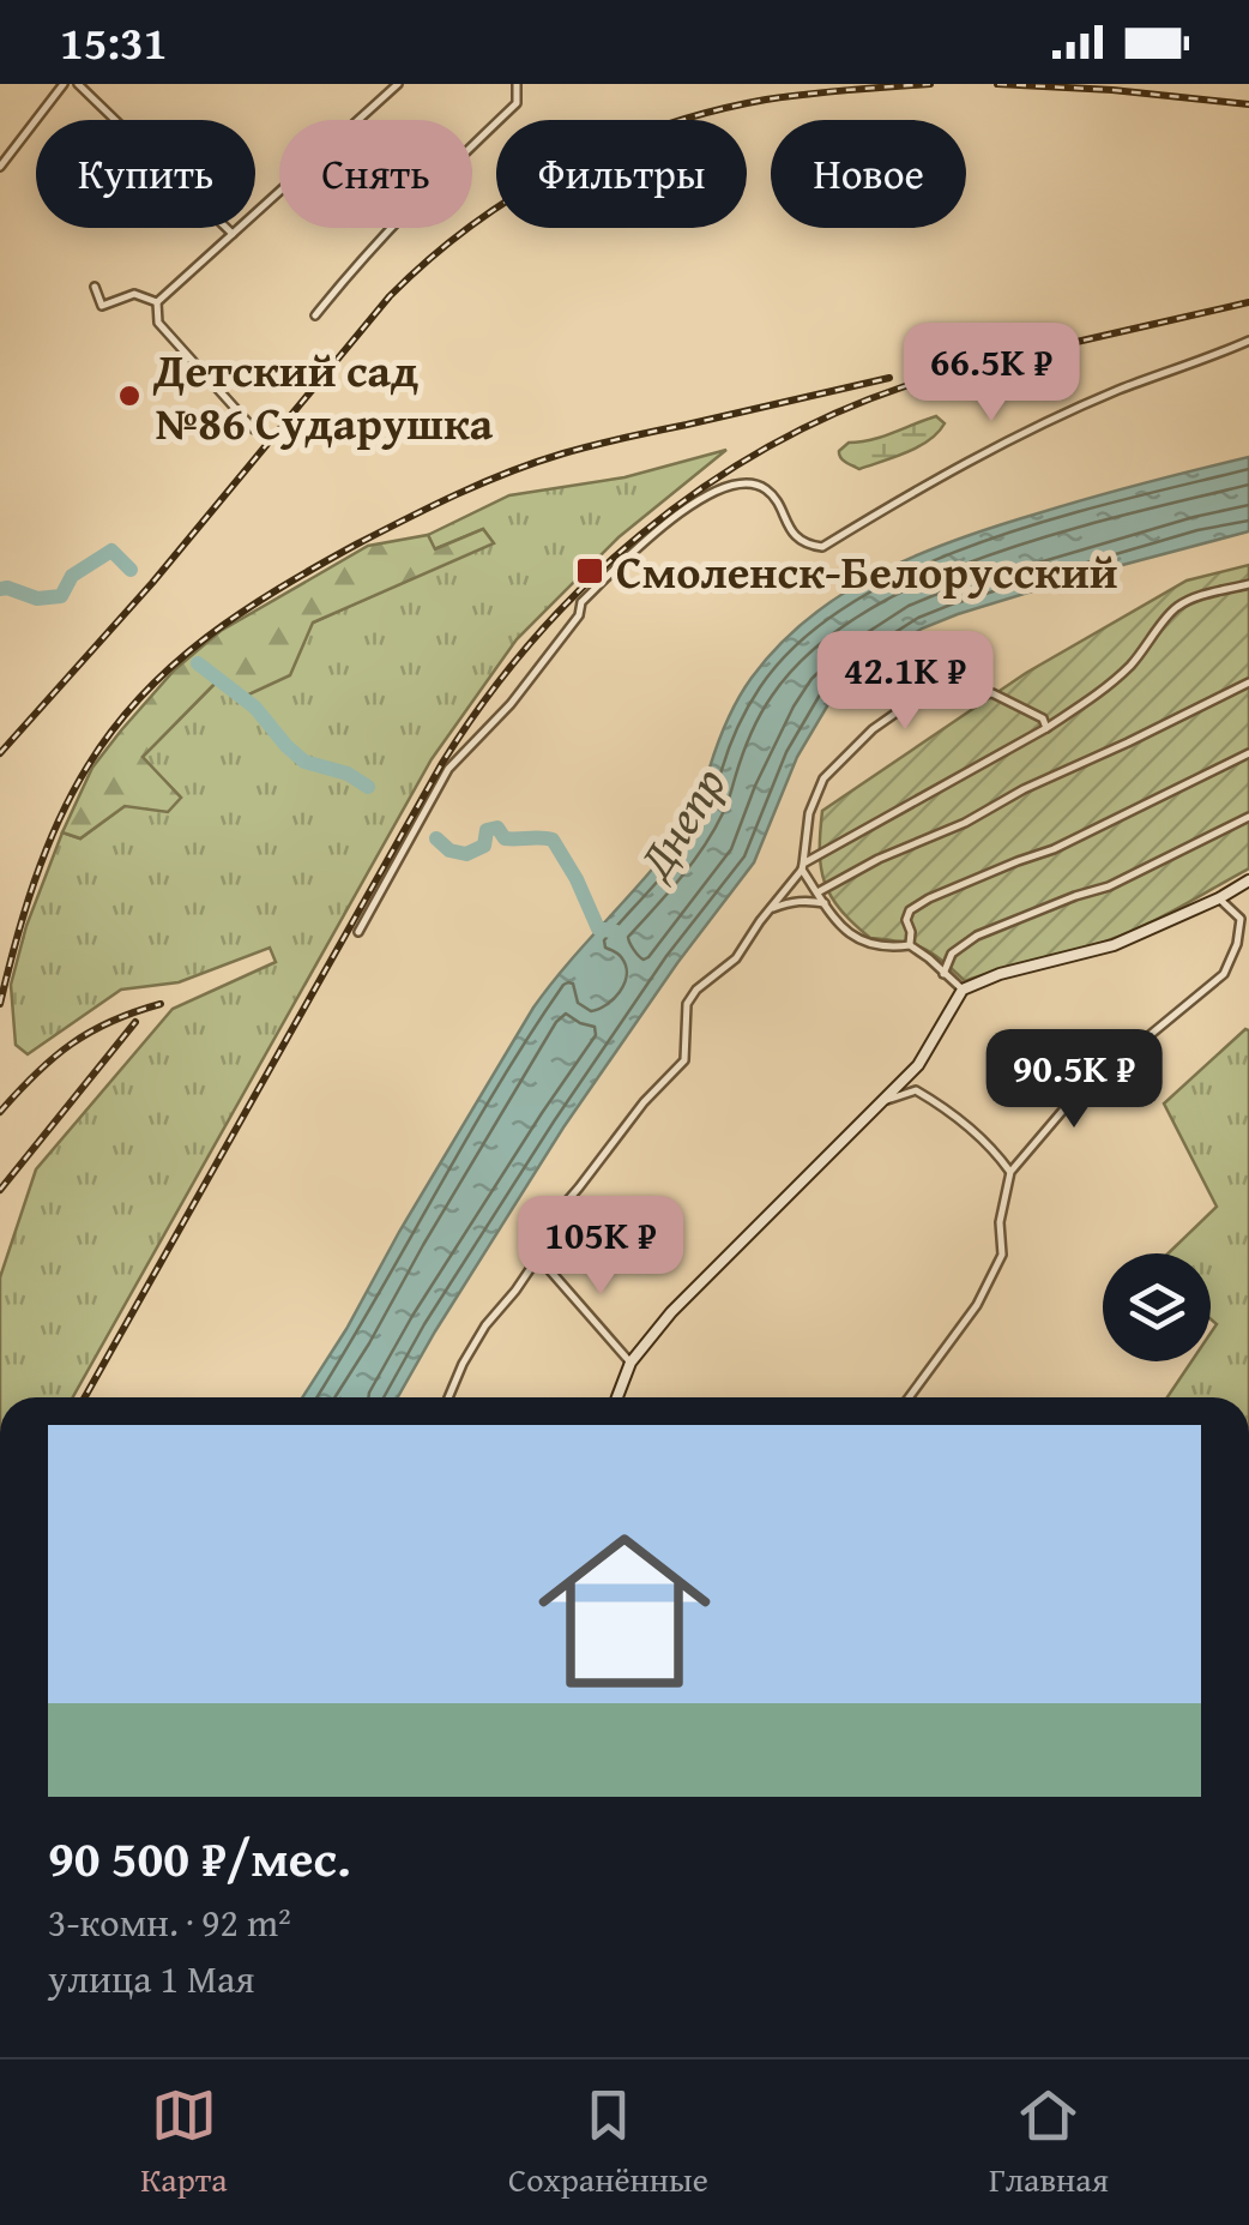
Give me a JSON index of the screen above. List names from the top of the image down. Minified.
{"water":["Днепр"],"places":{"other":["Детский сад №86 Сударушка"],"transit":["Смоленск-Белорусский"]},"page":{"status":"15:31","chip":["Купить","Снять","Фильтры","Новое"],"price":["66.5K ₽","42.1K ₽","90.5K ₽","105K ₽"],"list":[{"name":"90 500 ₽/мес.","note":"3-комн. · 92 m² · улица 1 Мая"}],"tabs":["Карта","Сохранённые","Главная"]}}
